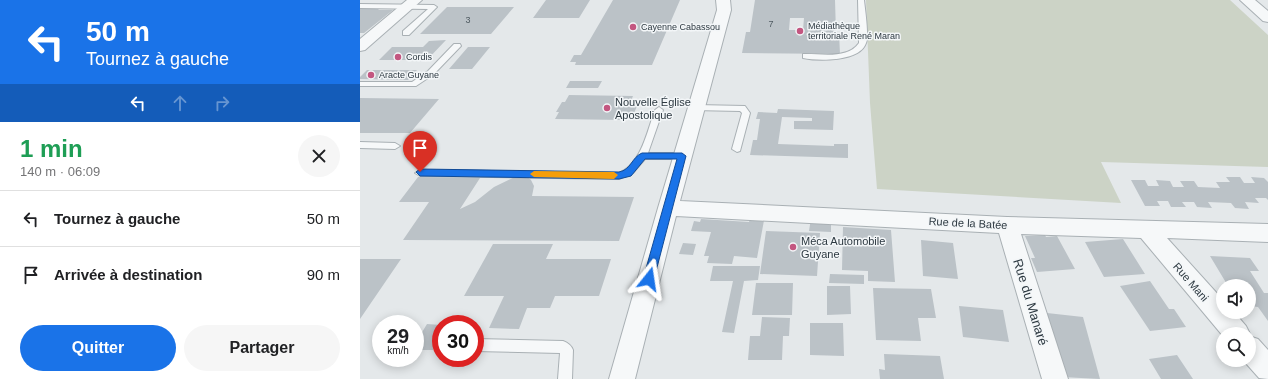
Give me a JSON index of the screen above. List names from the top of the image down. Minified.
{"streets":{"street":["Rue de la Batée","Rue Mani","Rue du Manaré"]},"crossings":[["Rue de la Batée","Rue Mani"],["Rue de la Batée","Rue du Manaré"]],"places":["Cayenne Cabassou","Médiathèque territoriale René Maran","Cordis","Aracte Guyane","Nouvelle Église Apostolique","Méca Automobile Guyane"],"house_numbers":["3","7"],"page":{"turn":["50 m","Tournez à gauche"],"heading":["1 min","140 m · 06:09"],"list":[{"name":"Tournez à gauche","value":"50 m"},{"name":"Arrivée à destination","value":"90 m"}],"speed":"29 km/h","limit":"30","buttons":["Quitter","Partager"]}}
